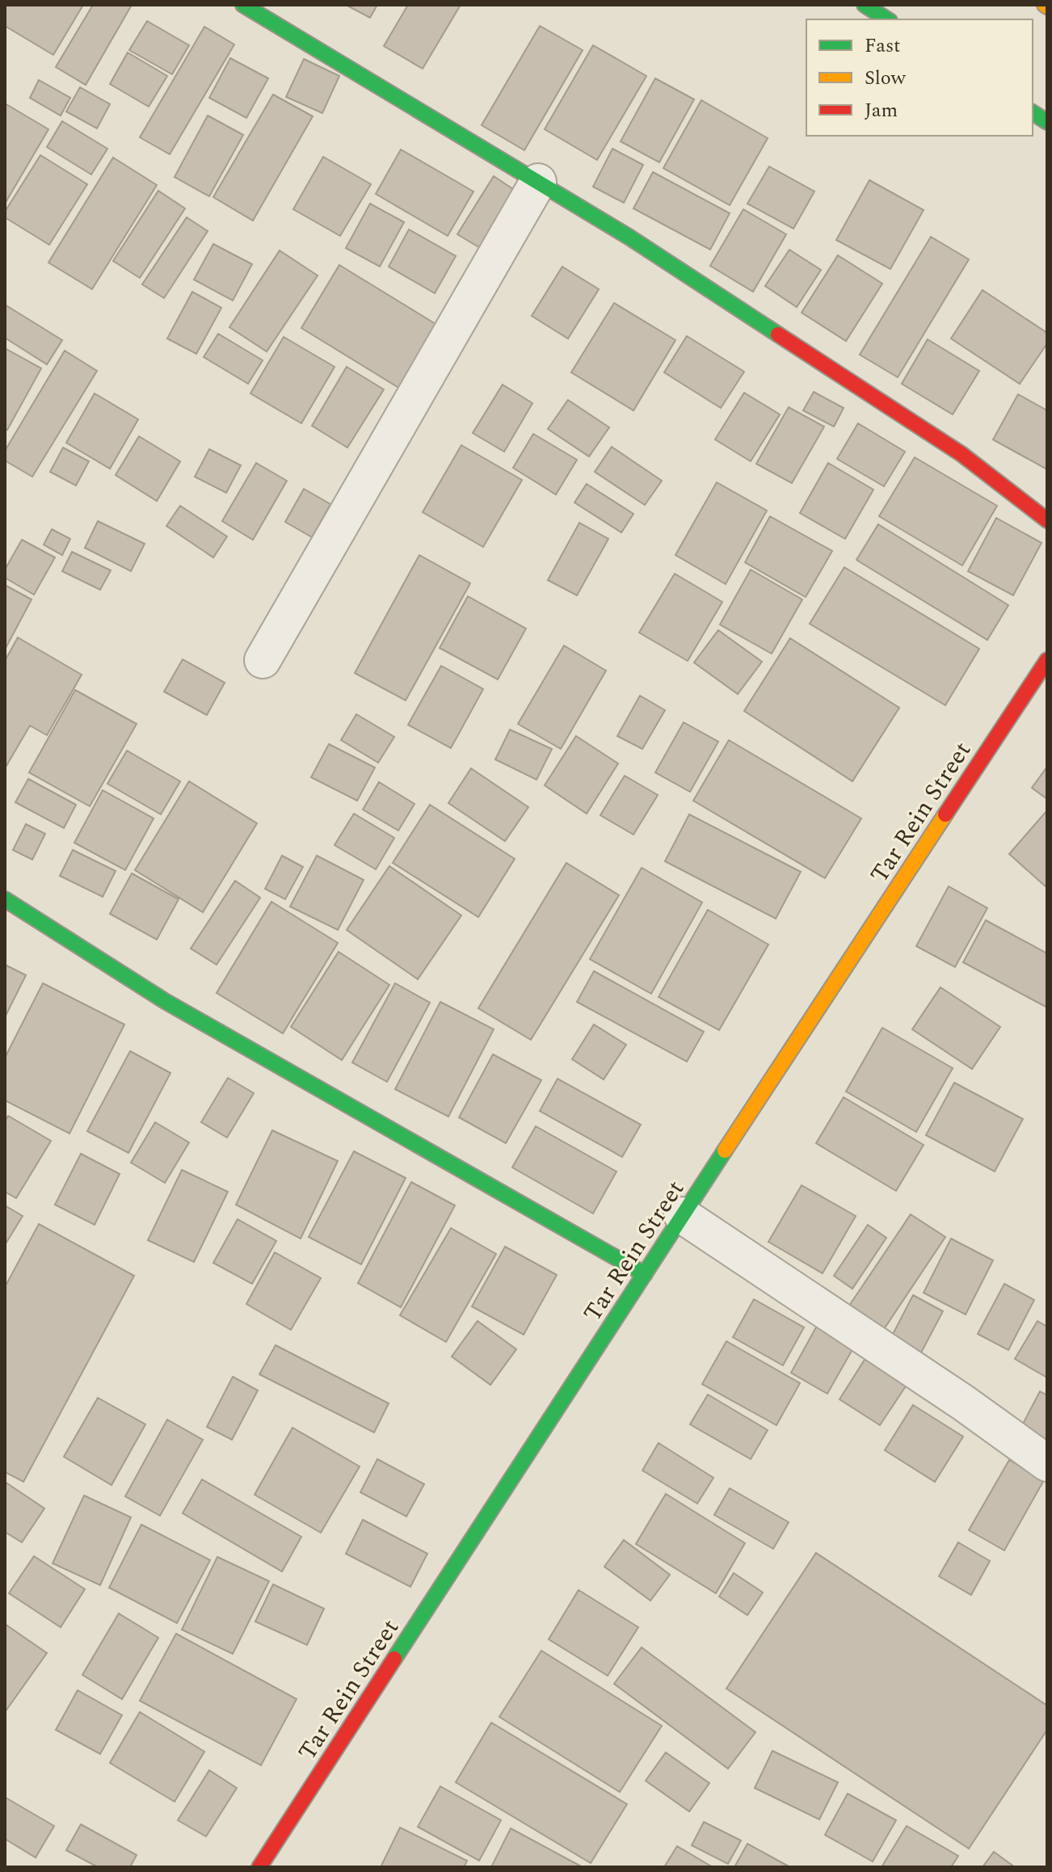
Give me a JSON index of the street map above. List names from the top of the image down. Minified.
{"streets":{"street":["Tar Rein Street"]},"legend":["Fast","Slow","Jam"]}
